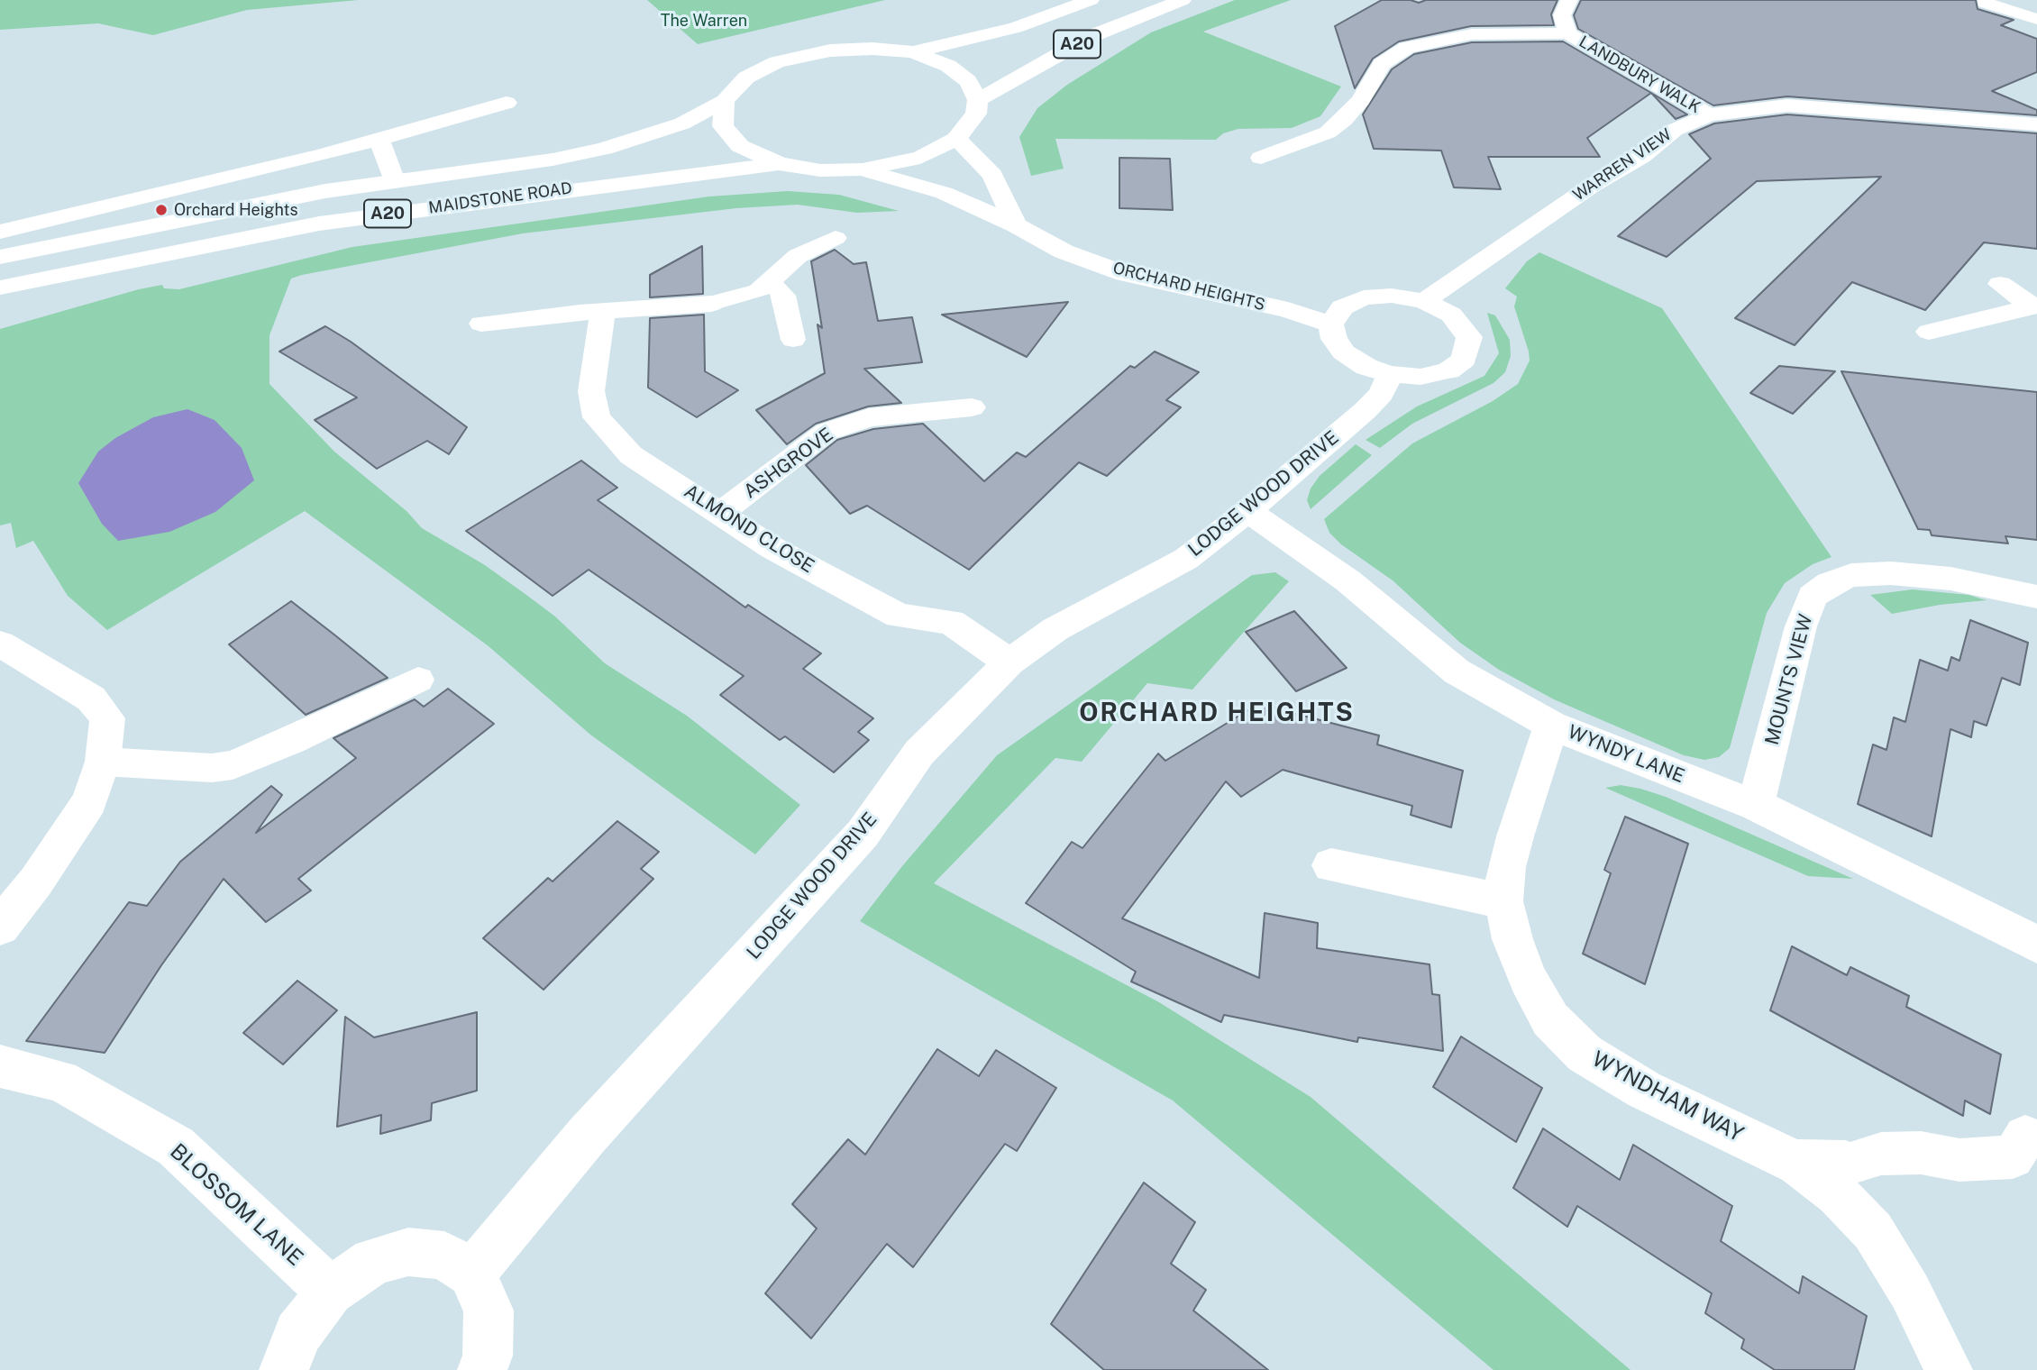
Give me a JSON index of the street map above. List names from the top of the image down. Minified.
{"streets":{"street":["A20","LANDBURY WALK","WARREN VIEW","MAIDSTONE ROAD","ORCHARD HEIGHTS","ASHGROVE","LODGE WOOD DRIVE","ALMOND CLOSE","MOUNTS VIEW","WYNDY LANE","WYNDHAM WAY","BLOSSOM LANE"]},"crossings":[["A20","MAIDSTONE ROAD"],["LANDBURY WALK","WARREN VIEW"],["WARREN VIEW","ORCHARD HEIGHTS"],["WARREN VIEW","LODGE WOOD DRIVE"],["ORCHARD HEIGHTS","LODGE WOOD DRIVE"],["ASHGROVE","ALMOND CLOSE"],["LODGE WOOD DRIVE","ALMOND CLOSE"],["LODGE WOOD DRIVE","WYNDY LANE"],["MOUNTS VIEW","WYNDY LANE"],["WYNDY LANE","WYNDHAM WAY"]],"districts":["ORCHARD HEIGHTS"],"parks":["The Warren"],"places":["Orchard Heights"]}
